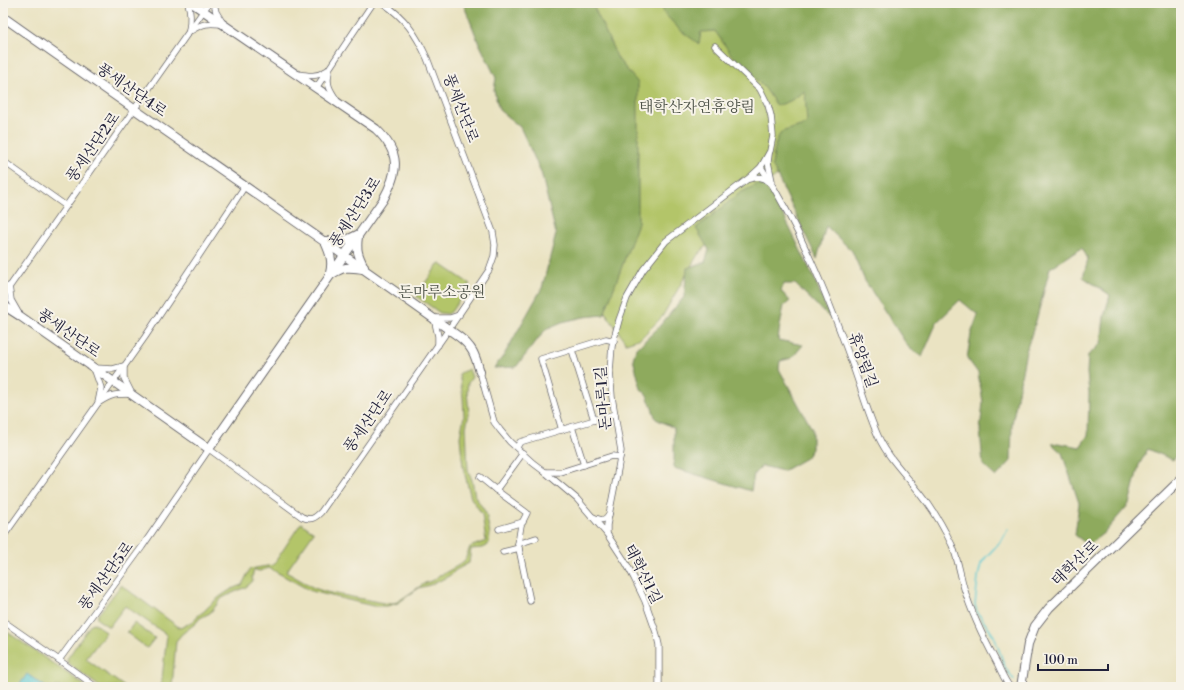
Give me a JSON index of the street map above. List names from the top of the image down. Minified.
{"streets":{"street":["풍세산단4로","풍세산단로","풍세산단2로","풍세산단3로","휴양림길","돈마루1길","태학산로","태학산1길","풍세산단5로"]},"crossings":[["풍세산단4로","풍세산단로"],["풍세산단4로","풍세산단2로"],["풍세산단4로","풍세산단3로"],["풍세산단로","풍세산단3로"],["풍세산단로","풍세산단5로"],["풍세산단2로","풍세산단3로"],["풍세산단3로","풍세산단5로"],["휴양림길","돈마루1길"],["돈마루1길","태학산1길"]],"parks":["태학산자연휴양림","돈마루소공원"],"scale_bar":"100 m"}
